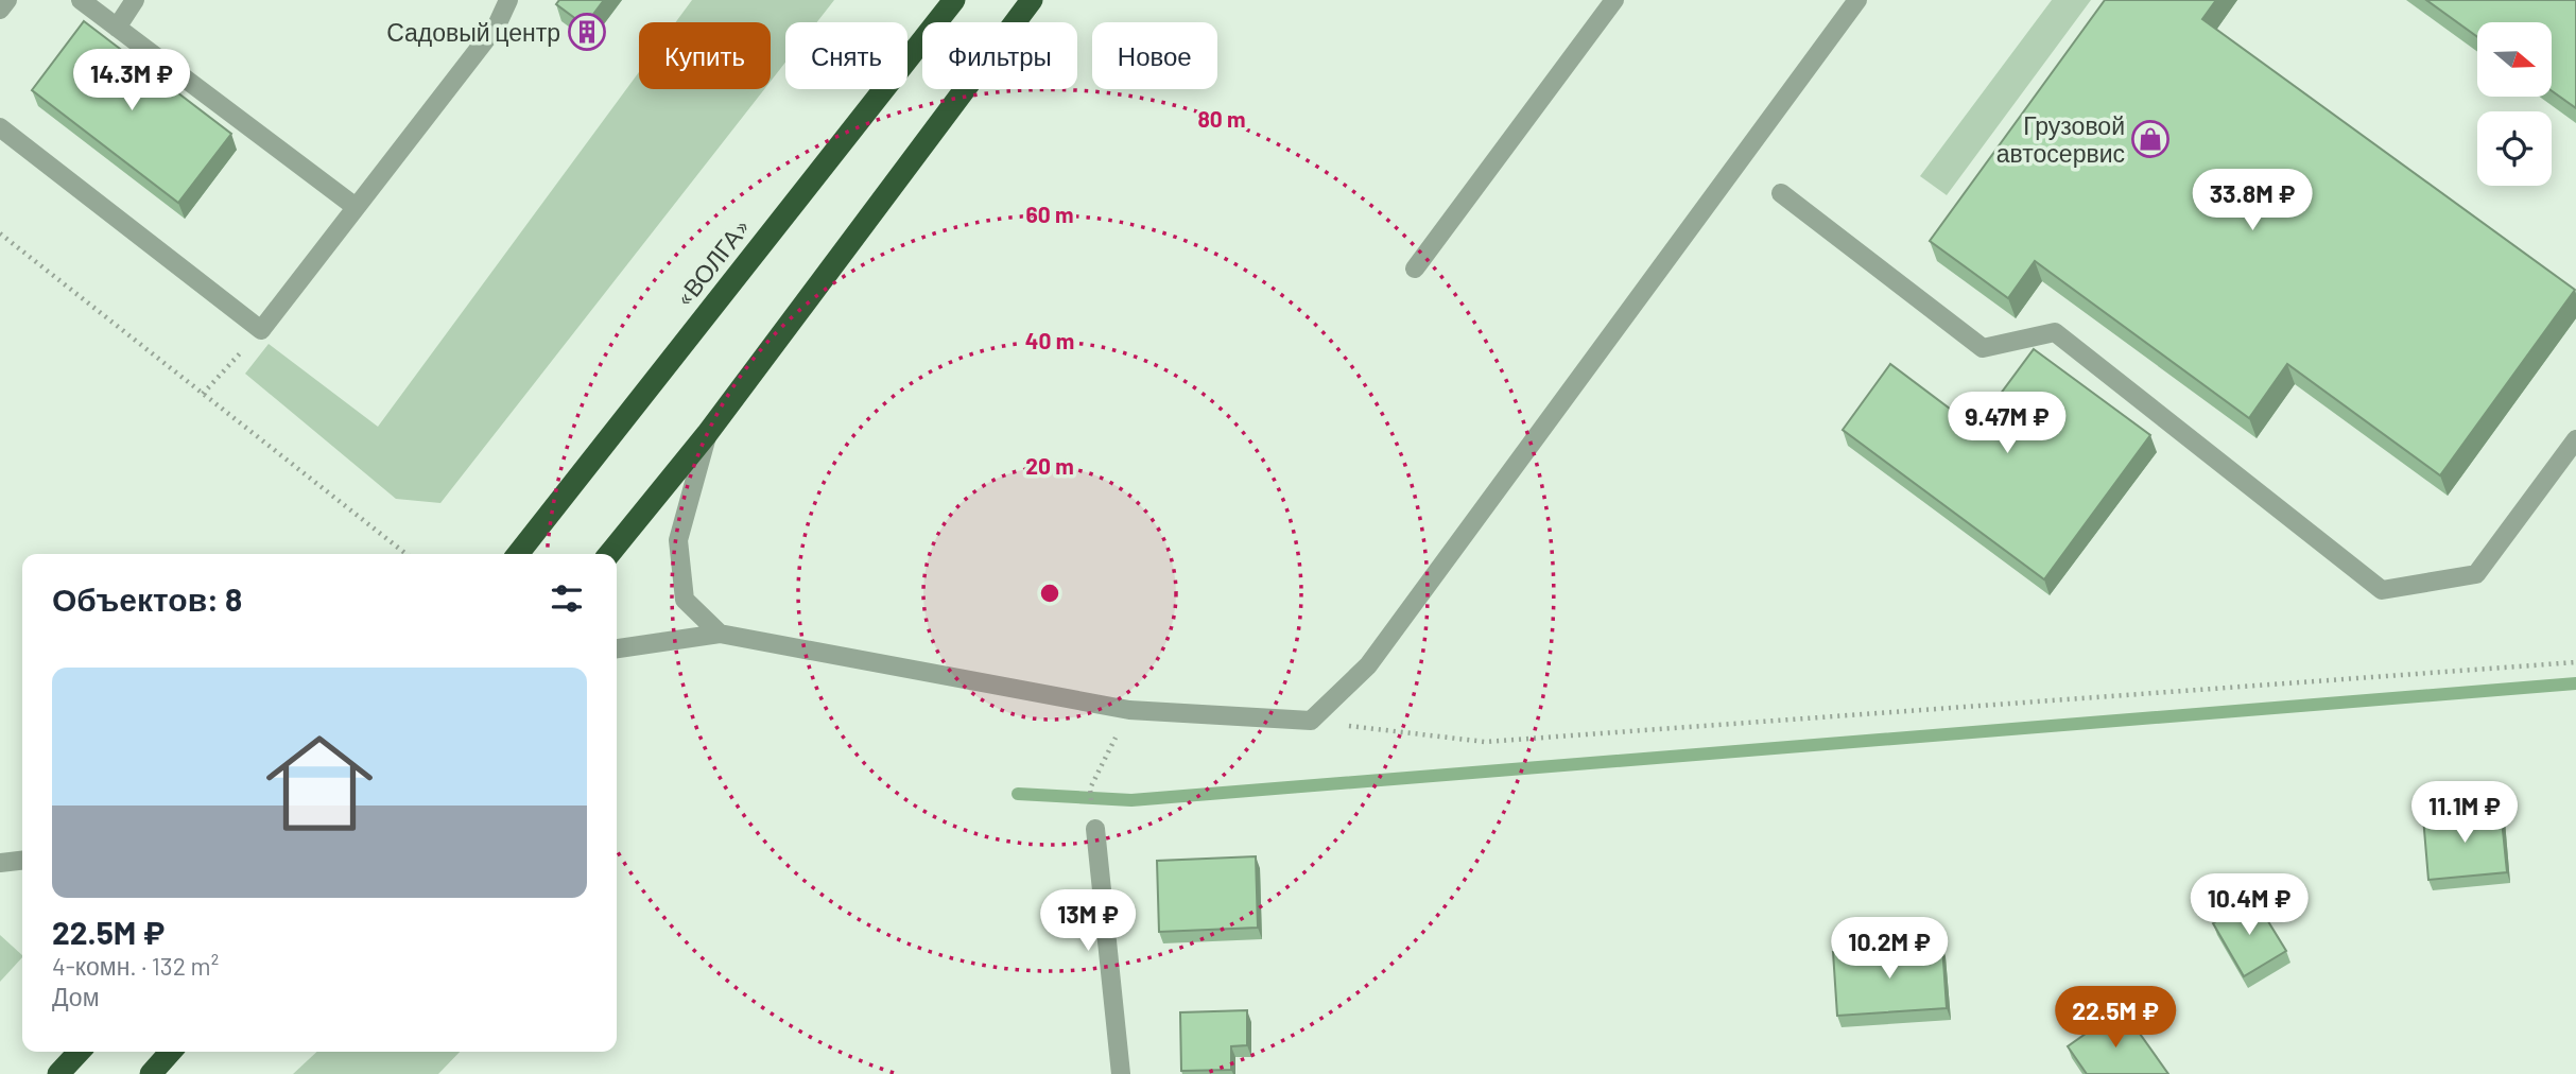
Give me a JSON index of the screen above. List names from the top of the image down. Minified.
{"streets":{"highway":["«ВОЛГА»"]},"places":{"building":["Садовый центр"],"shop":["Грузовой автосервис"]},"north":"right","page":{"chip":["Купить","Снять","Фильтры","Новое"],"price":["14.3M ₽","33.8M ₽","9.47M ₽","11.1M ₽","10.4M ₽","13M ₽","10.2M ₽","22.5M ₽"],"heading":"Объектов: 8","list":[{"name":"22.5M ₽","note":"4-комн. · 132 m² · Дом"}]},"rings":["80 m","60 m","40 m","20 m"]}
